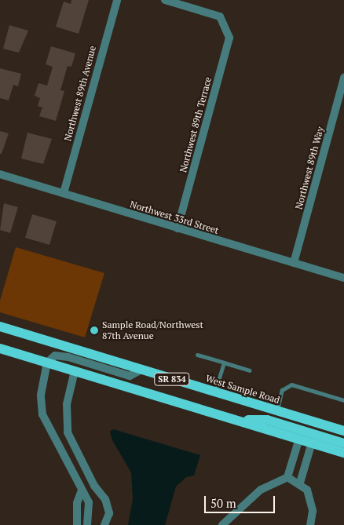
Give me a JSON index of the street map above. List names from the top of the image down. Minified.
{"streets":{"main road":["SR 834","West Sample Road"],"street":["Northwest 89th Avenue","Northwest 89th Terrace","Northwest 89th Way","Northwest 33rd Street"]},"crossings":[["Northwest 89th Avenue","Northwest 33rd Street"],["Northwest 89th Terrace","Northwest 33rd Street"],["Northwest 89th Way","Northwest 33rd Street"]],"places":["Sample Road/Northwest 87th Avenue"],"scale_bar":"50 m"}
